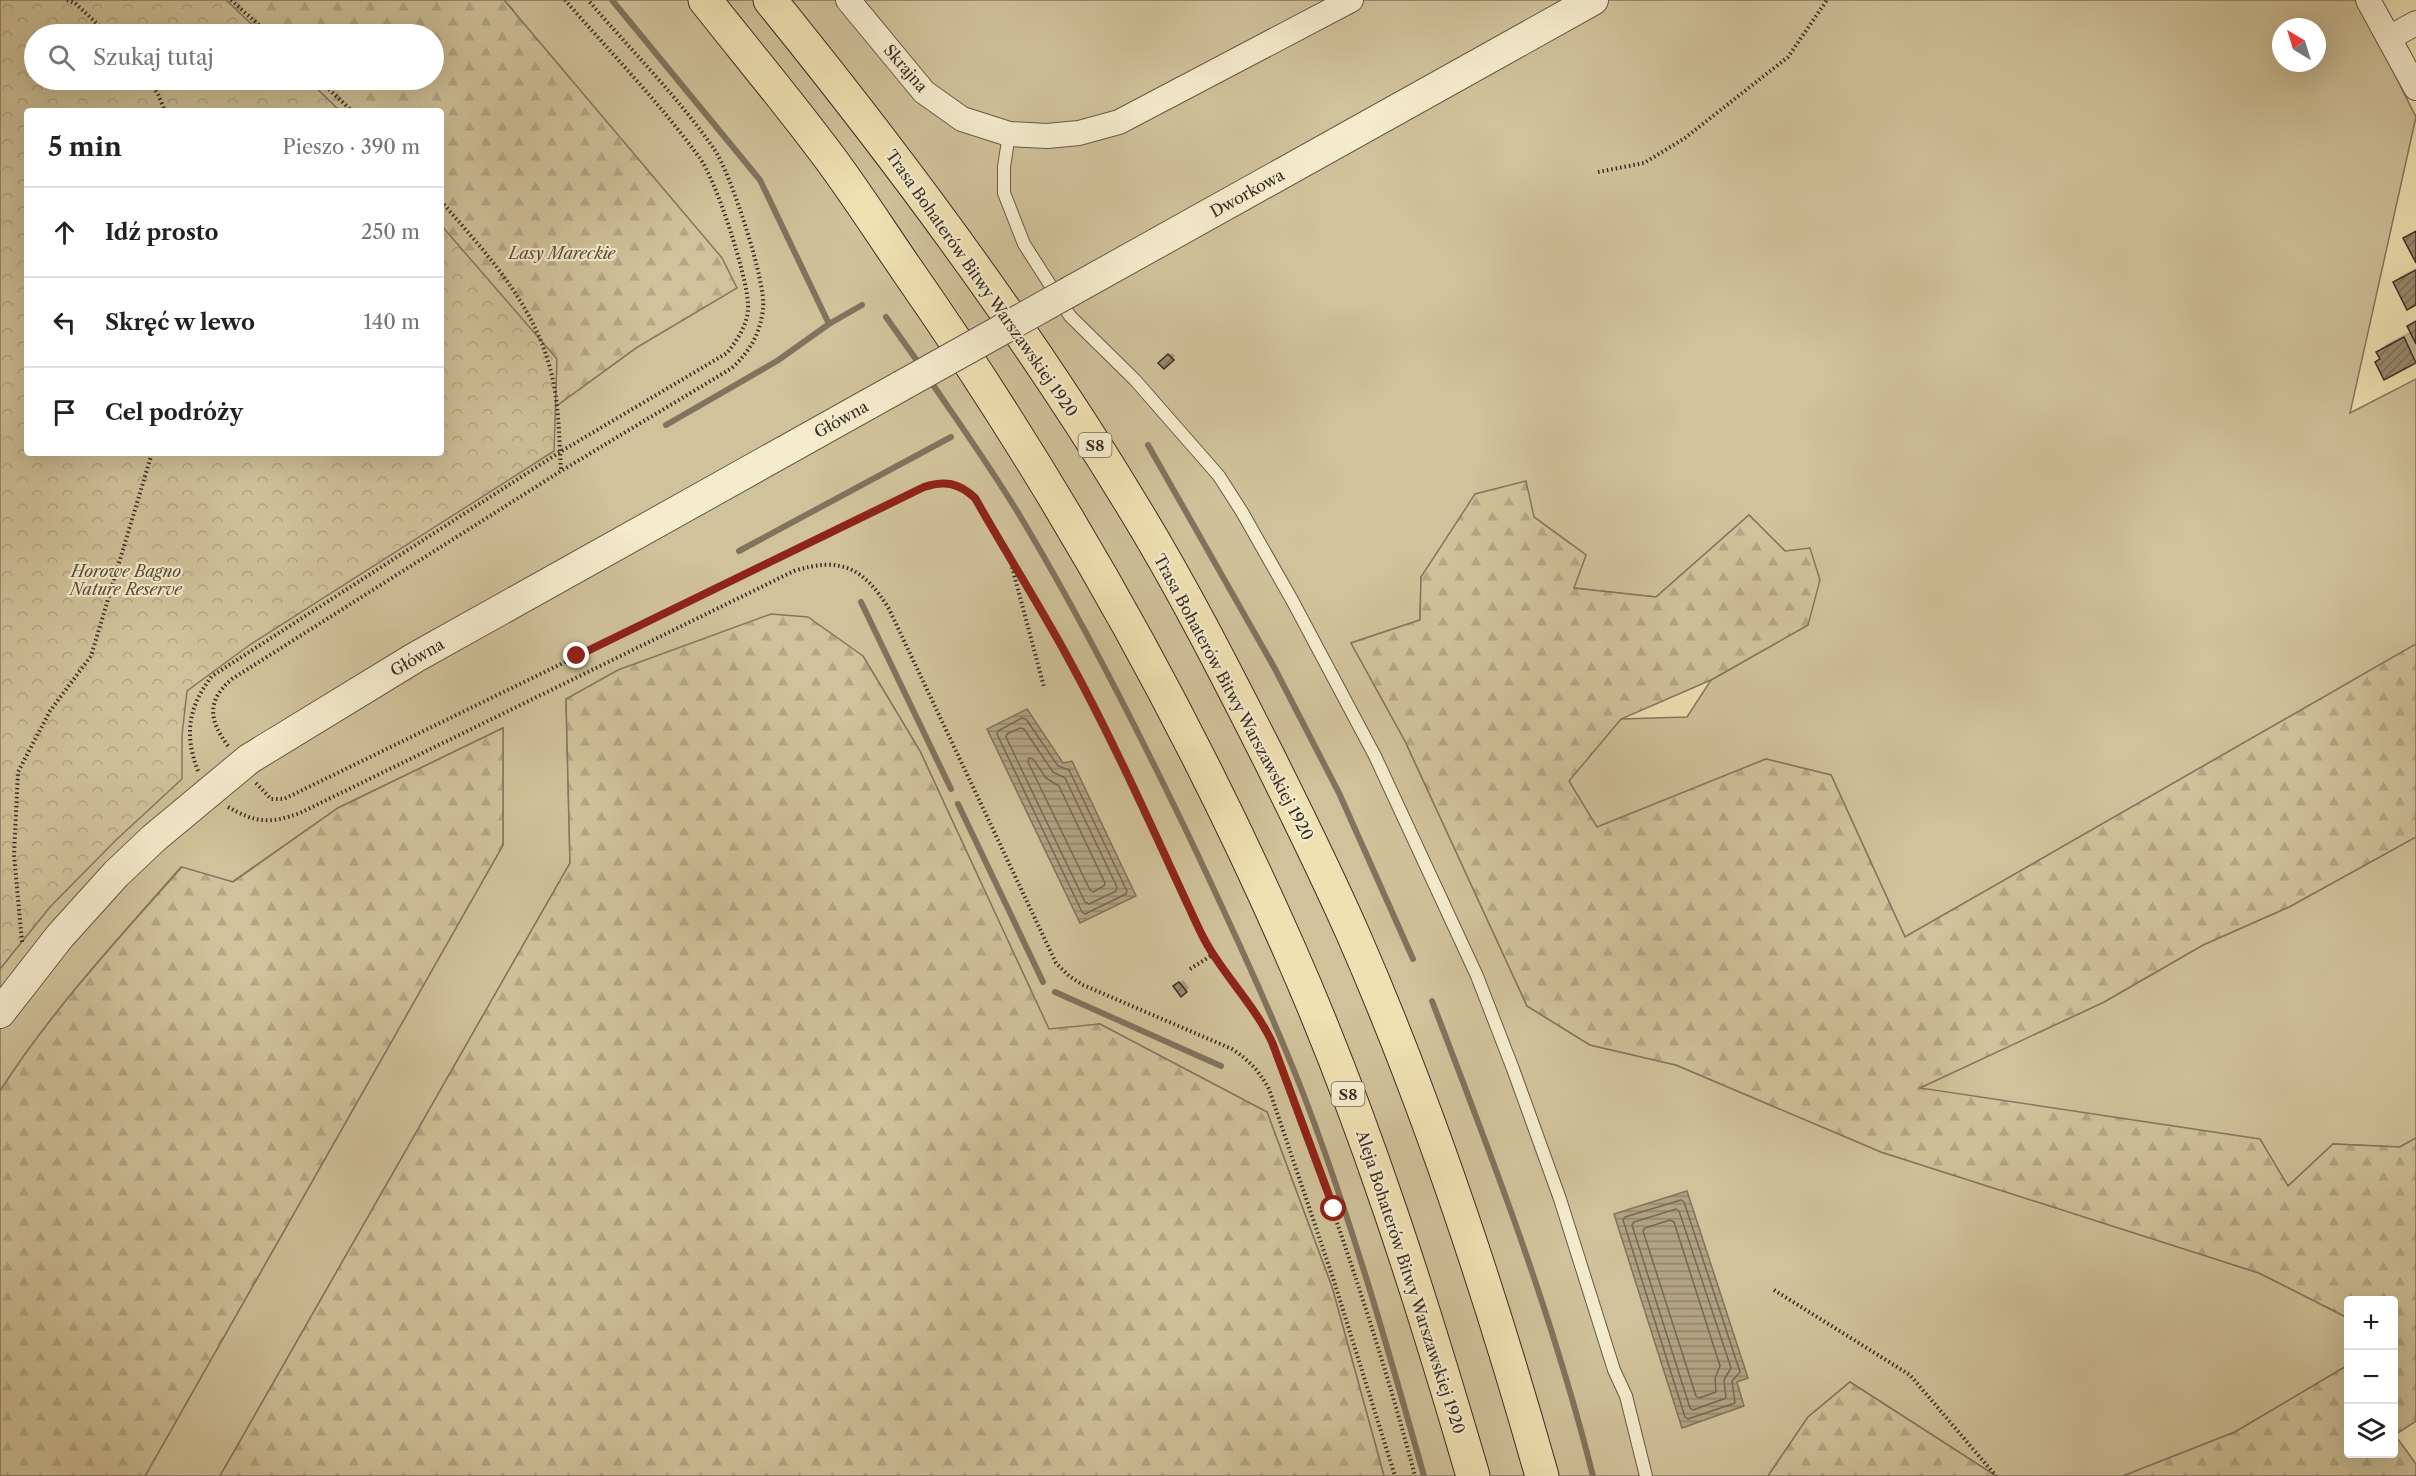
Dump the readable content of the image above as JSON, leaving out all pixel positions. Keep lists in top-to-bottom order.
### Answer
{
  "streets": {
    "highway": ["Trasa Bohaterów Bitwy Warszawskiej 1920", "S8", "Aleja Bohaterów Bitwy Warszawskiej 1920"],
    "street": ["Skrajna", "Dworkowa", "Główna"]
  },
  "crossings": [
    ["Dworkowa", "Główna"]
  ],
  "parks": ["Lasy Mareckie", "Horowe Bagno Nature Reserve"],
  "north": "top left",
  "page": {
    "search": "Szukaj tutaj",
    "heading": ["5 min", "Pieszo · 390 m"],
    "list": [
      ["Idź prosto", "250 m"],
      ["Skręć w lewo", "140 m"],
      "Cel podróży"
    ],
    "map_buttons": ["+", "−"]
  }
}
